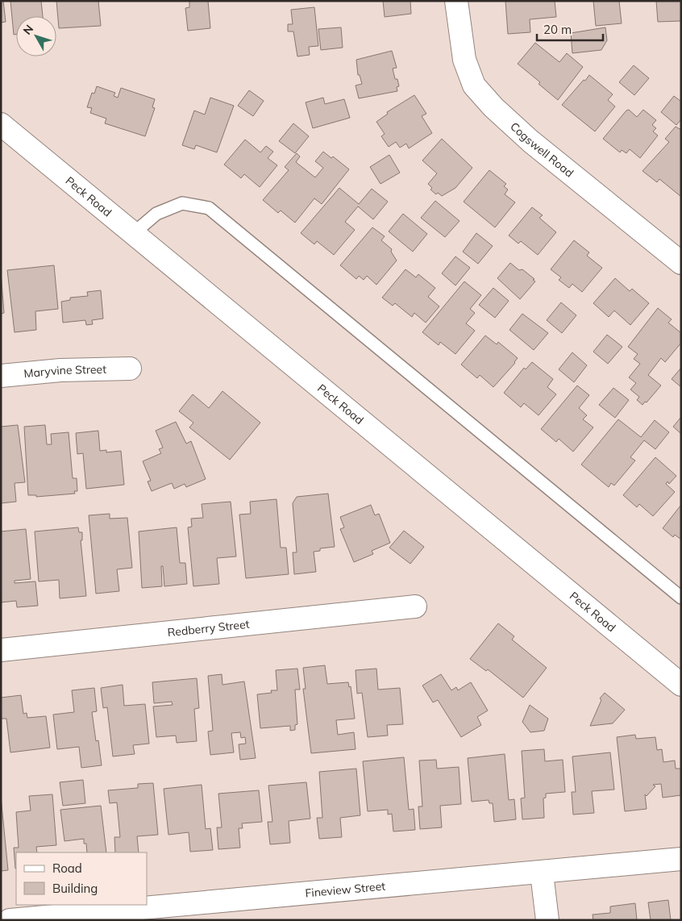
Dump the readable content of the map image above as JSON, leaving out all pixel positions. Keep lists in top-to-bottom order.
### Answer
{
  "streets": {
    "street": [
      "Cogswell Road",
      "Peck Road",
      "Maryvine Street",
      "Redberry Street",
      "Fineview Street"
    ]
  },
  "legend": ["Road", "Building"],
  "scale_bar": "20 m",
  "north": "top left"
}
